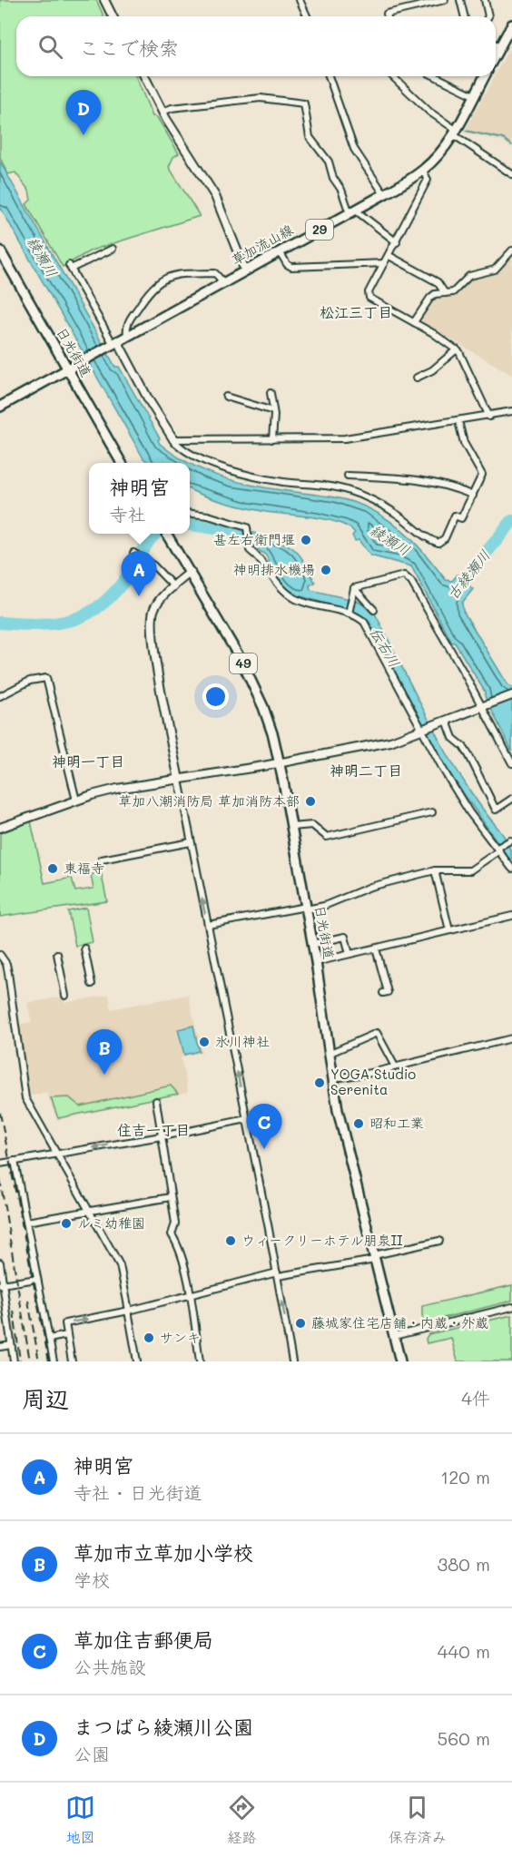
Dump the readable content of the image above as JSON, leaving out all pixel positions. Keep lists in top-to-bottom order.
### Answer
{
  "streets": {
    "main road": [
      "29",
      "草加流山線",
      "日光街道",
      "49"
    ]
  },
  "crossings": [
    ["草加流山線", "日光街道"]
  ],
  "districts": [
    "松江三丁目",
    "神明一丁目",
    "神明二丁目",
    "住吉一丁目"
  ],
  "water": ["綾瀬川", "古綾瀬川", "伝右川"],
  "places": [
    "甚左右衛門堰",
    "神明排水機場",
    "草加八潮消防局 草加消防本部",
    "東福寺",
    "氷川神社",
    "YOGA Studio Serenita",
    "昭和工業",
    "ルミ幼稚園",
    "ウィークリーホテル朋泉II",
    "藤城家住宅店舗・内蔵・外蔵",
    "サンキ"
  ],
  "page": {
    "search": "ここで検索",
    "pins": [
      "D",
      "A",
      "B",
      "C"
    ],
    "popup": ["神明宮", "寺社"],
    "heading": ["周辺", "4件"],
    "list": [
      {
        "mark": "A",
        "name": "神明宮",
        "note": "寺社 · 日光街道",
        "value": "120 m"
      },
      {
        "mark": "B",
        "name": "草加市立草加小学校",
        "note": "学校",
        "value": "380 m"
      },
      {
        "mark": "C",
        "name": "草加住吉郵便局",
        "note": "公共施設",
        "value": "440 m"
      },
      {
        "mark": "D",
        "name": "まつばら綾瀬川公園",
        "note": "公園",
        "value": "560 m"
      }
    ],
    "nav": ["地図", "経路", "保存済み"]
  }
}
